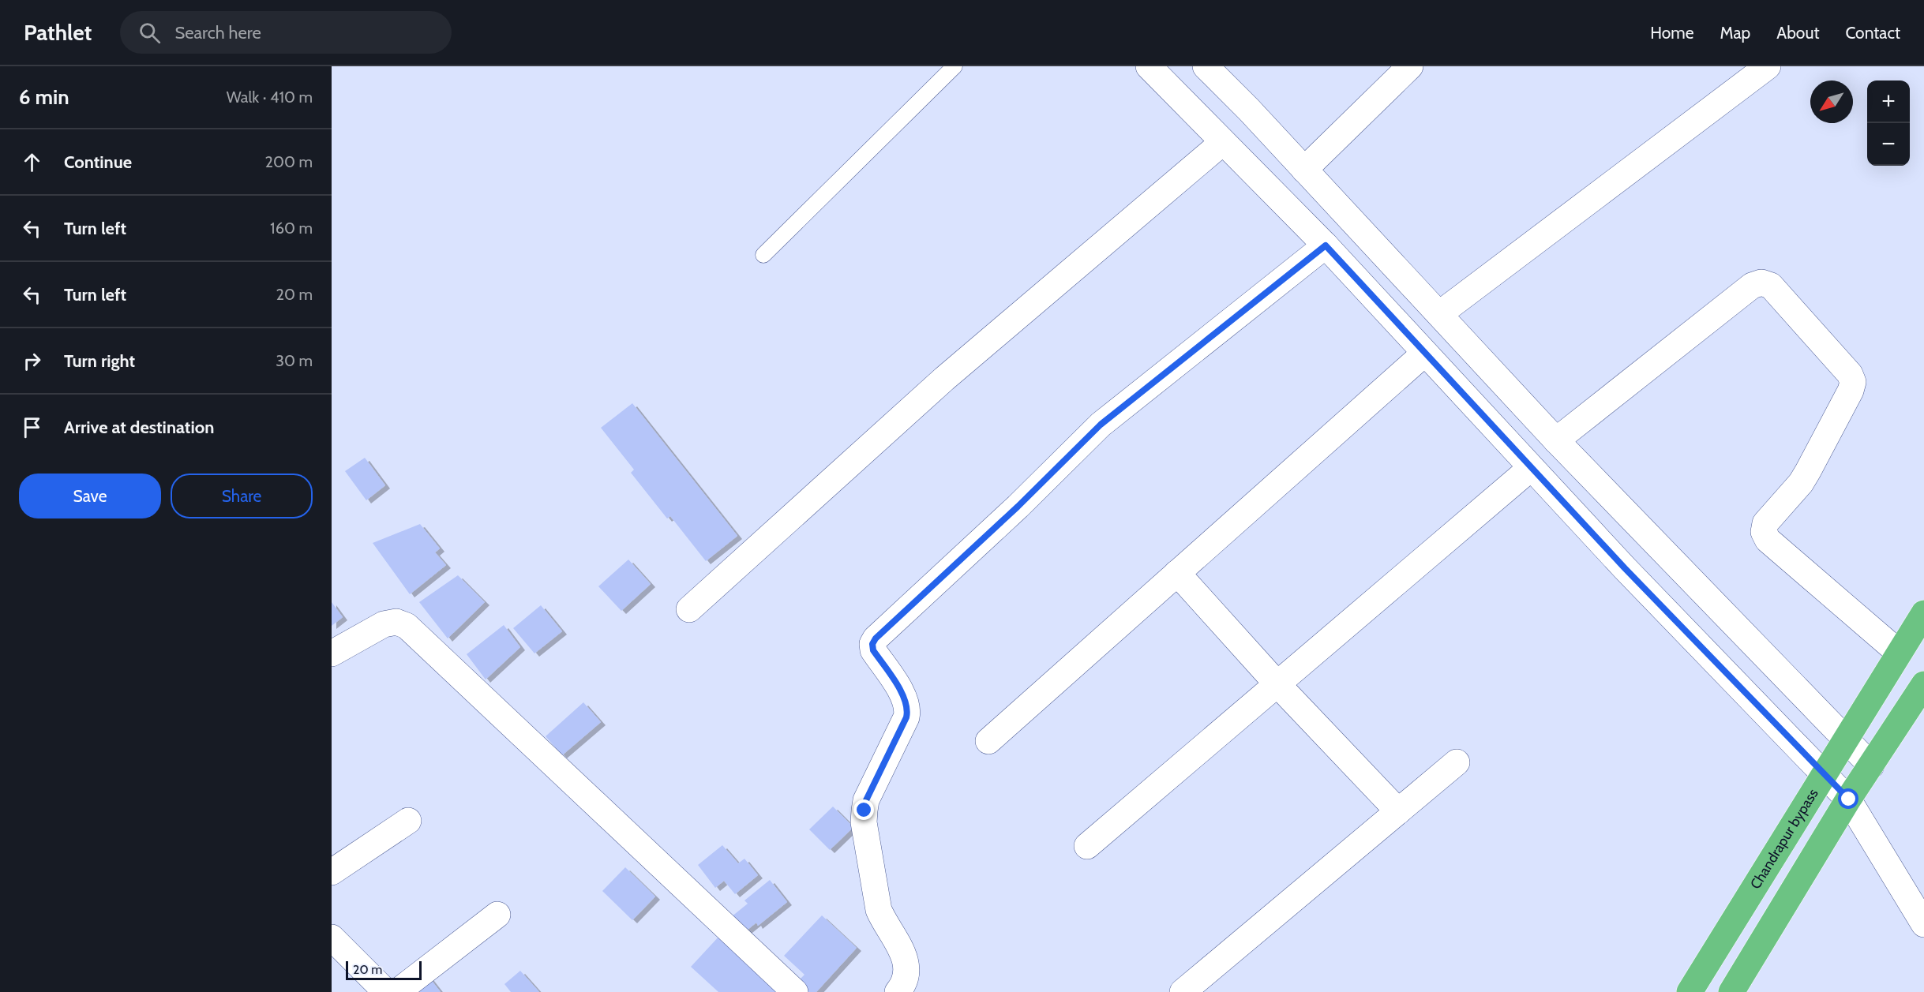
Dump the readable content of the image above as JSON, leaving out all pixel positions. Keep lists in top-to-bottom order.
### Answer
{
  "streets": {
    "highway": ["Chandrapur bypass"]
  },
  "scale_bar": "20 m",
  "north": "bottom left",
  "page": {
    "header": "Pathlet",
    "search": "Search here",
    "nav": [
      "Home",
      "Map",
      "About",
      "Contact"
    ],
    "heading": ["6 min", "Walk · 410 m"],
    "map_buttons": ["+", "−"],
    "list": [
      ["Continue", "200 m"],
      ["Turn left", "160 m"],
      ["Turn left", "20 m"],
      ["Turn right", "30 m"],
      "Arrive at destination"
    ],
    "buttons": ["Save", "Share"],
    "scale": "20 m"
  }
}
